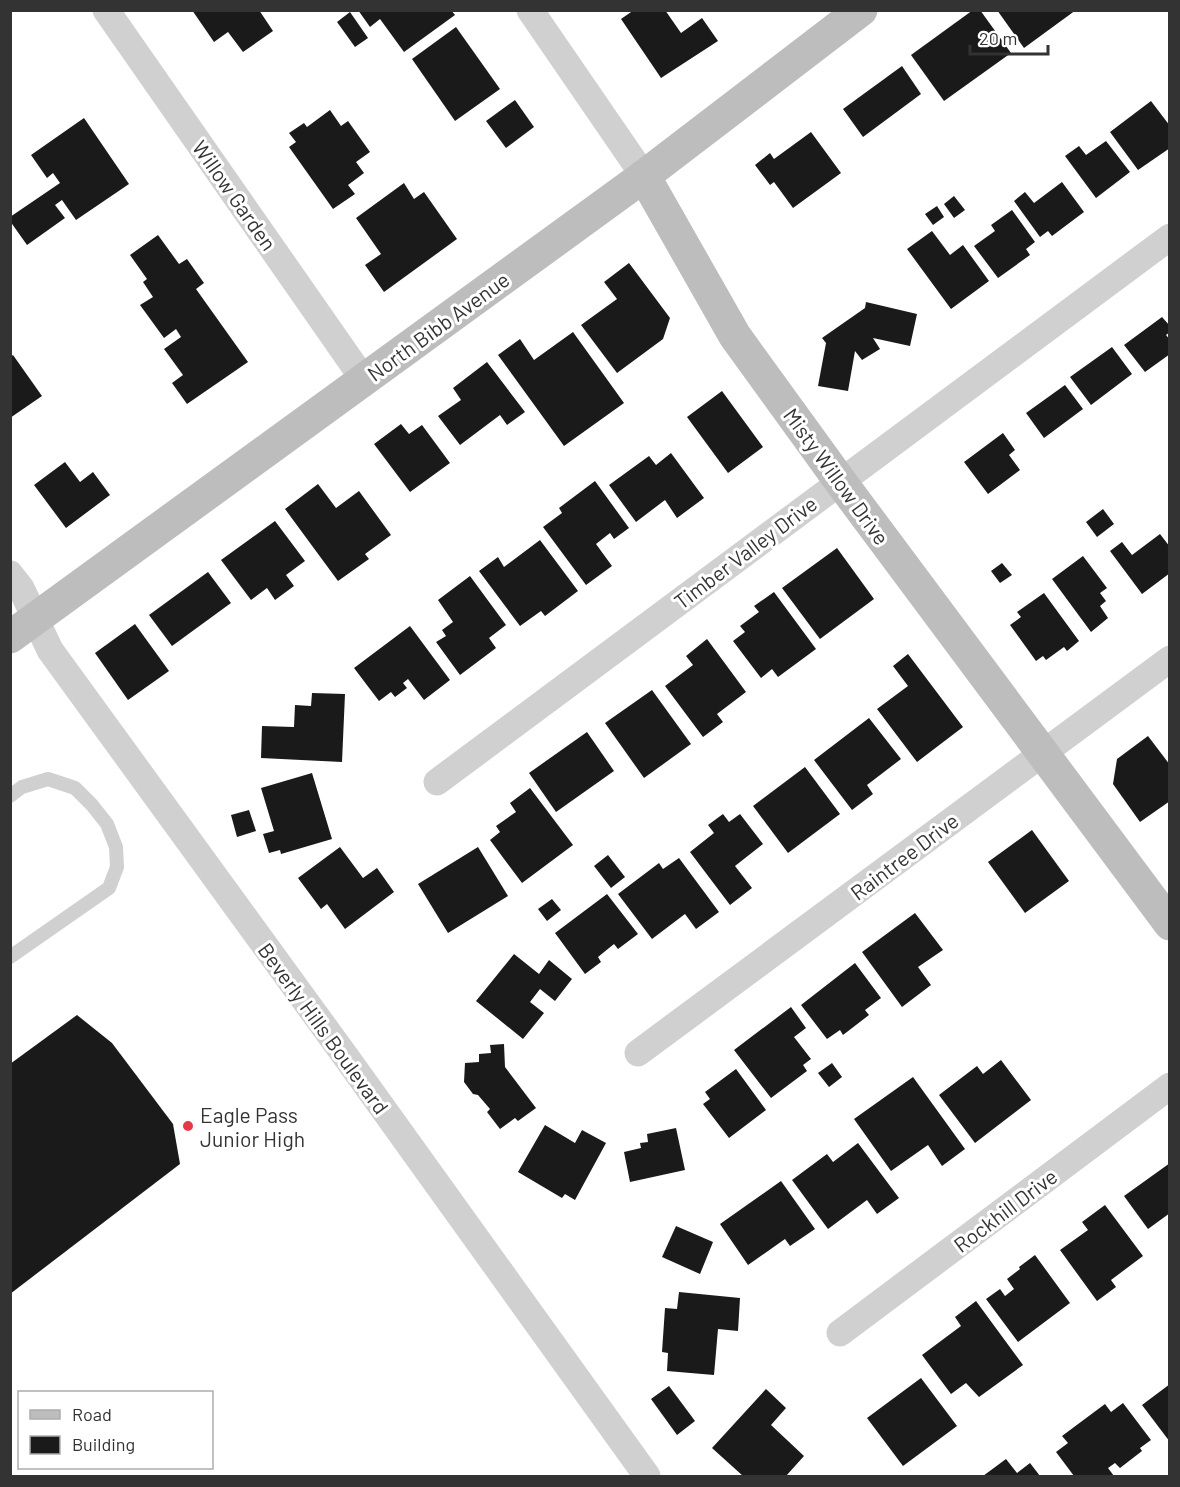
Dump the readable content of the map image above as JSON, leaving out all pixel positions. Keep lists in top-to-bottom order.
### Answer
{
  "streets": {
    "main road": ["North Bibb Avenue", "Misty Willow Drive"],
    "street": [
      "Willow Garden",
      "Timber Valley Drive",
      "Raintree Drive",
      "Beverly Hills Boulevard",
      "Rockhill Drive"
    ]
  },
  "crossings": [
    ["Willow Garden", "North Bibb Avenue"],
    ["North Bibb Avenue", "Misty Willow Drive"],
    ["North Bibb Avenue", "Beverly Hills Boulevard"],
    ["Misty Willow Drive", "Timber Valley Drive"],
    ["Misty Willow Drive", "Raintree Drive"]
  ],
  "places": ["Eagle Pass Junior High"],
  "legend": ["Road", "Building"],
  "scale_bar": "20 m"
}
